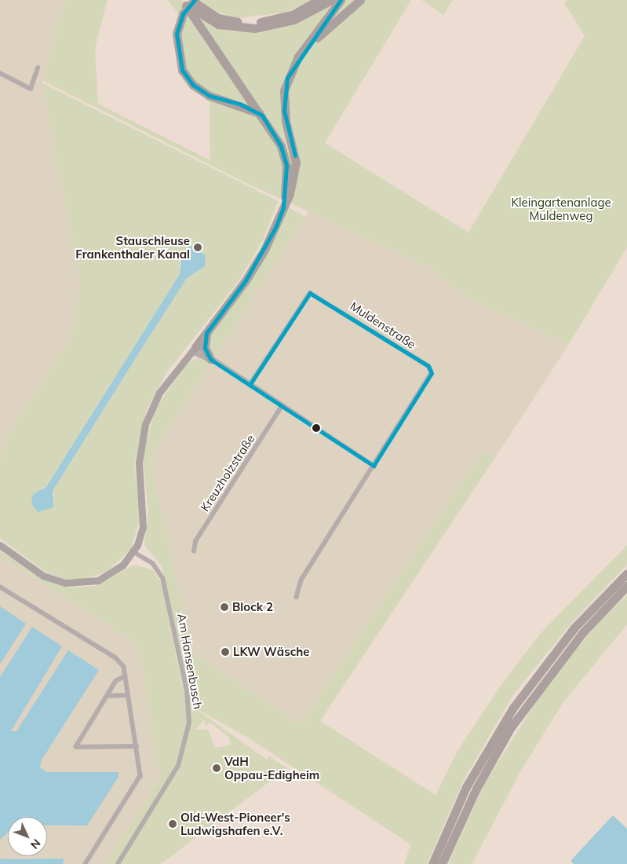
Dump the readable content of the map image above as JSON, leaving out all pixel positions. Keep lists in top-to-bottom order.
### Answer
{
  "streets": {
    "street": ["Muldenstraße", "Kreuzholzstraße", "Am Hansenbusch"]
  },
  "parks": ["Kleingartenanlage Muldenweg"],
  "places": [
    "Stauschleuse Frankenthaler Kanal",
    "Block 2",
    "LKW Wäsche",
    "VdH Oppau-Edigheim",
    "Old-West-Pioneer's Ludwigshafen e.V."
  ],
  "north": "bottom right"
}
